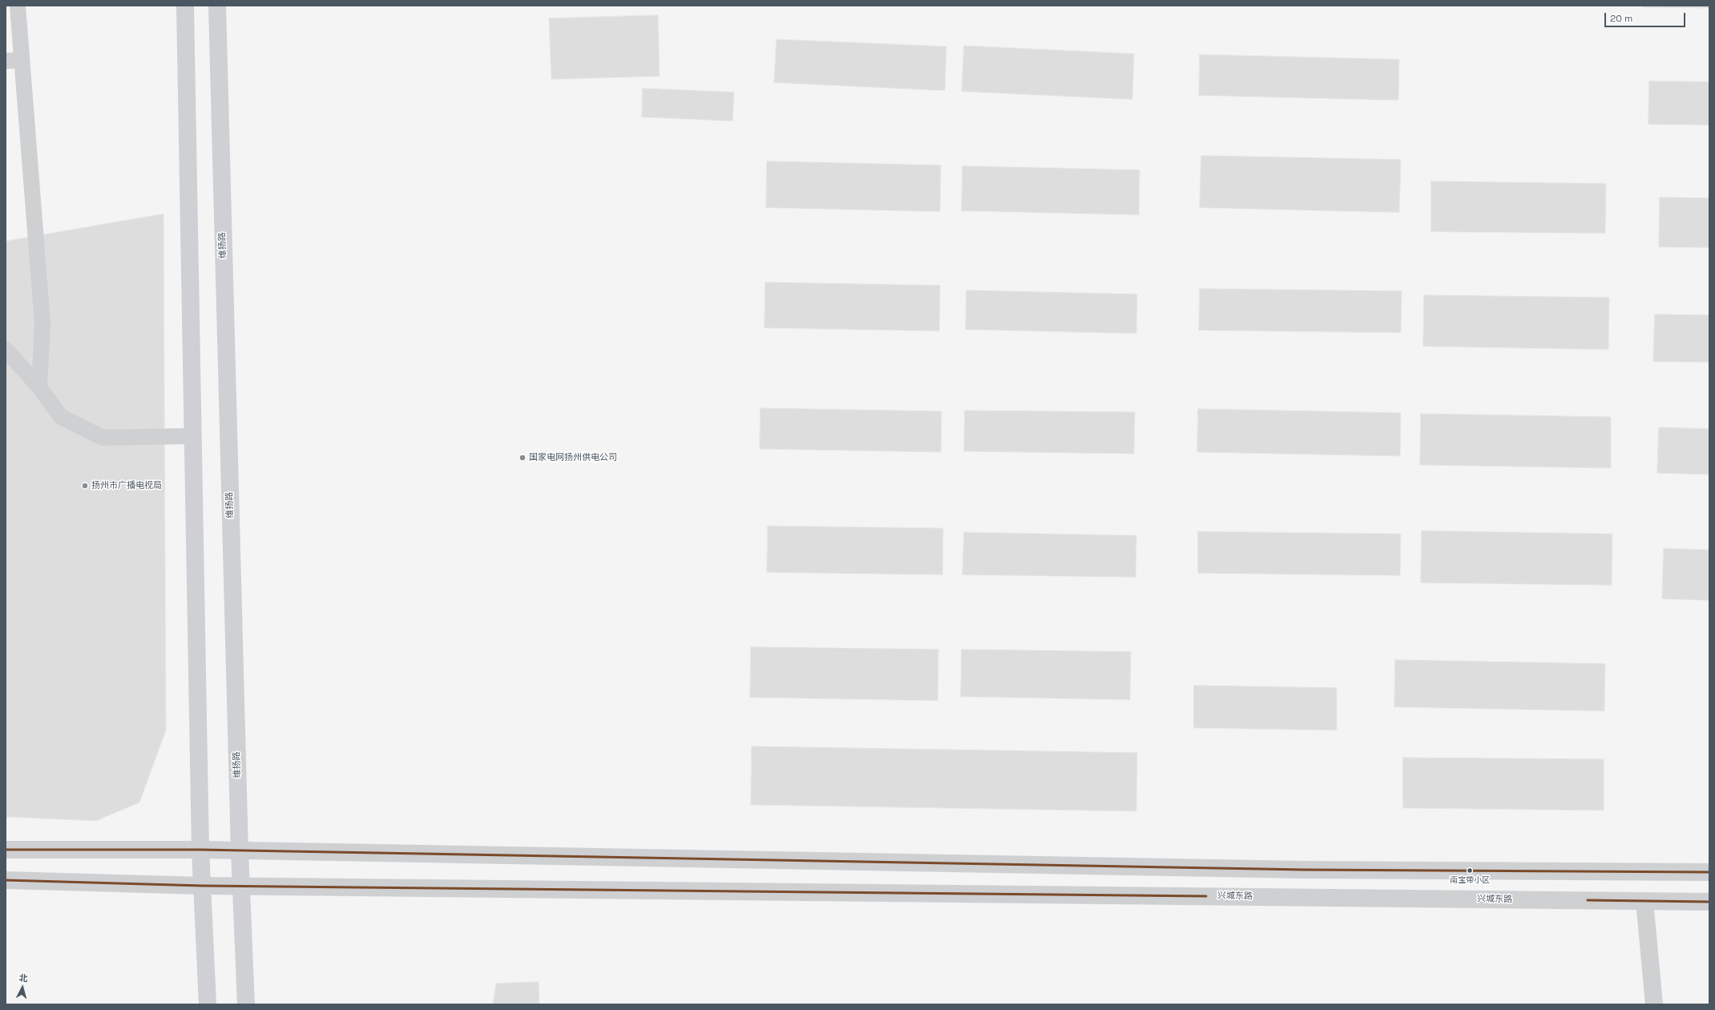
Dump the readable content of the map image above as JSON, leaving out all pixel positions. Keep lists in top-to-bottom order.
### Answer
{
  "streets": {
    "main road": ["维扬路"],
    "street": ["兴城东路"]
  },
  "crossings": [
    ["维扬路", "兴城东路"]
  ],
  "places": ["国家电网扬州供电公司", "扬州市广播电视局", "南宝带小区"],
  "scale_bar": "20 m",
  "north": "top"
}
